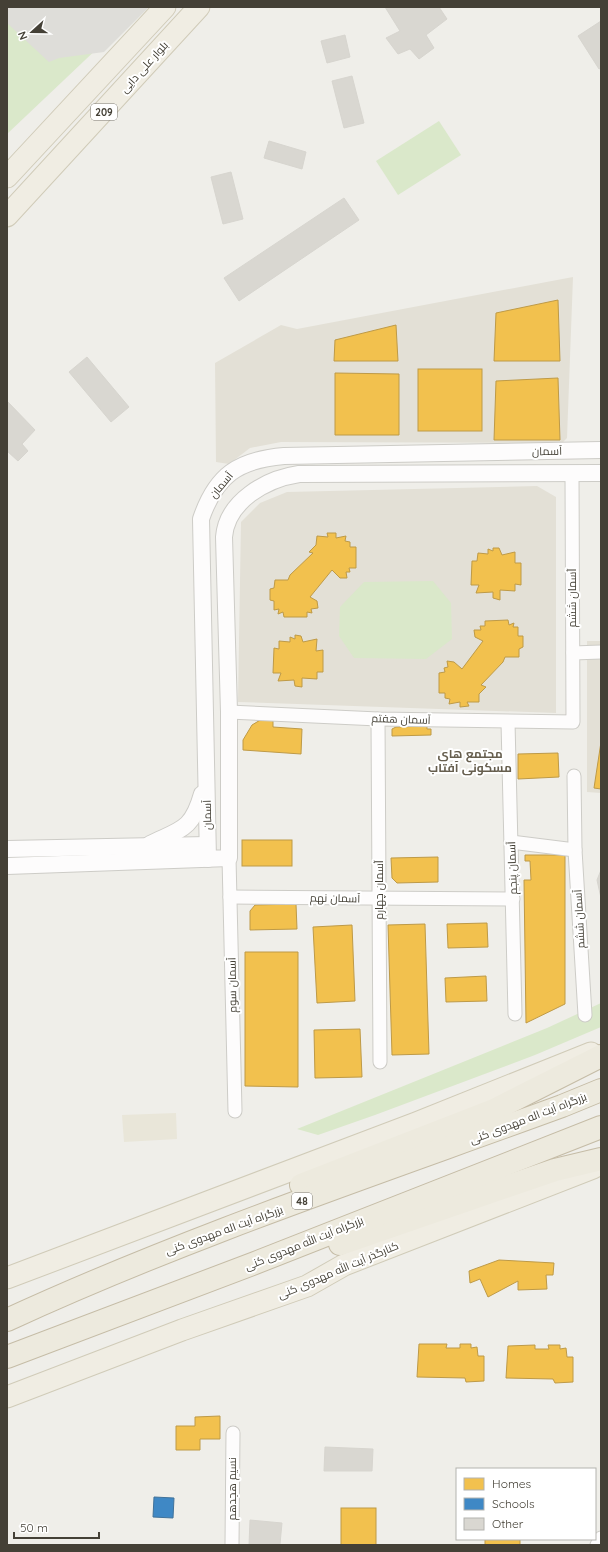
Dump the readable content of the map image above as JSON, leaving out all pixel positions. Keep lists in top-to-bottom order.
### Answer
{
  "streets": {
    "highway": ["بزرگراه آیت اله مهدوی کنی", "48", "بزرگراه آیت الله مهدوی کنی"],
    "main road": ["بلوار علی دایی", "209", "کنارگذر آیت الله مهدوی کنی"],
    "street": [
      "آسمان",
      "آسمان ششم",
      "آسمان هفتم",
      "آسمان پنجم",
      "آسمان چهارم",
      "آسمان نهم",
      "آسمان سوم",
      "نسیم هجدهم"
    ]
  },
  "crossings": [
    ["آسمان", "آسمان ششم"],
    ["آسمان", "آسمان هفتم"],
    ["آسمان", "آسمان سوم"],
    ["آسمان ششم", "آسمان هفتم"],
    ["آسمان هفتم", "آسمان پنجم"],
    ["آسمان هفتم", "آسمان چهارم"],
    ["آسمان پنجم", "آسمان نهم"],
    ["آسمان چهارم", "آسمان نهم"],
    ["آسمان نهم", "آسمان سوم"]
  ],
  "districts": ["مجتمع های مسکونی آفتاب"],
  "legend": ["Homes", "Schools", "Other"],
  "scale_bar": "50 m",
  "north": "left"
}
